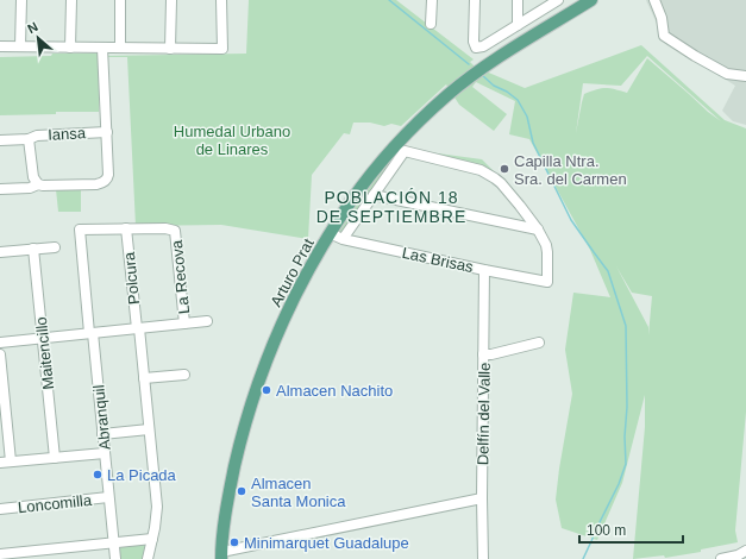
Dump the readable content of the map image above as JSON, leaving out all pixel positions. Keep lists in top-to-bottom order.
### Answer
{
  "streets": {
    "main road": ["Arturo Prat"],
    "street": [
      "Iansa",
      "Las Brisas",
      "La Recova",
      "Polcura",
      "Maitencillo",
      "Delfín del Valle",
      "Abranquil",
      "Loncomilla"
    ]
  },
  "crossings": [
    ["Las Brisas", "Arturo Prat"],
    ["Las Brisas", "Delfín del Valle"],
    ["La Recova", "Polcura"],
    ["La Recova", "Abranquil"],
    ["Polcura", "Abranquil"],
    ["Abranquil", "Loncomilla"]
  ],
  "districts": ["POBLACIÓN 18 DE SEPTIEMBRE"],
  "parks": ["Humedal Urbano de Linares"],
  "places": [
    "Capilla Ntra. Sra. del Carmen",
    "Almacen Nachito",
    "La Picada",
    "Almacen Santa Monica",
    "Minimarquet Guadalupe"
  ],
  "scale_bar": "100 m",
  "north": "top left"
}
